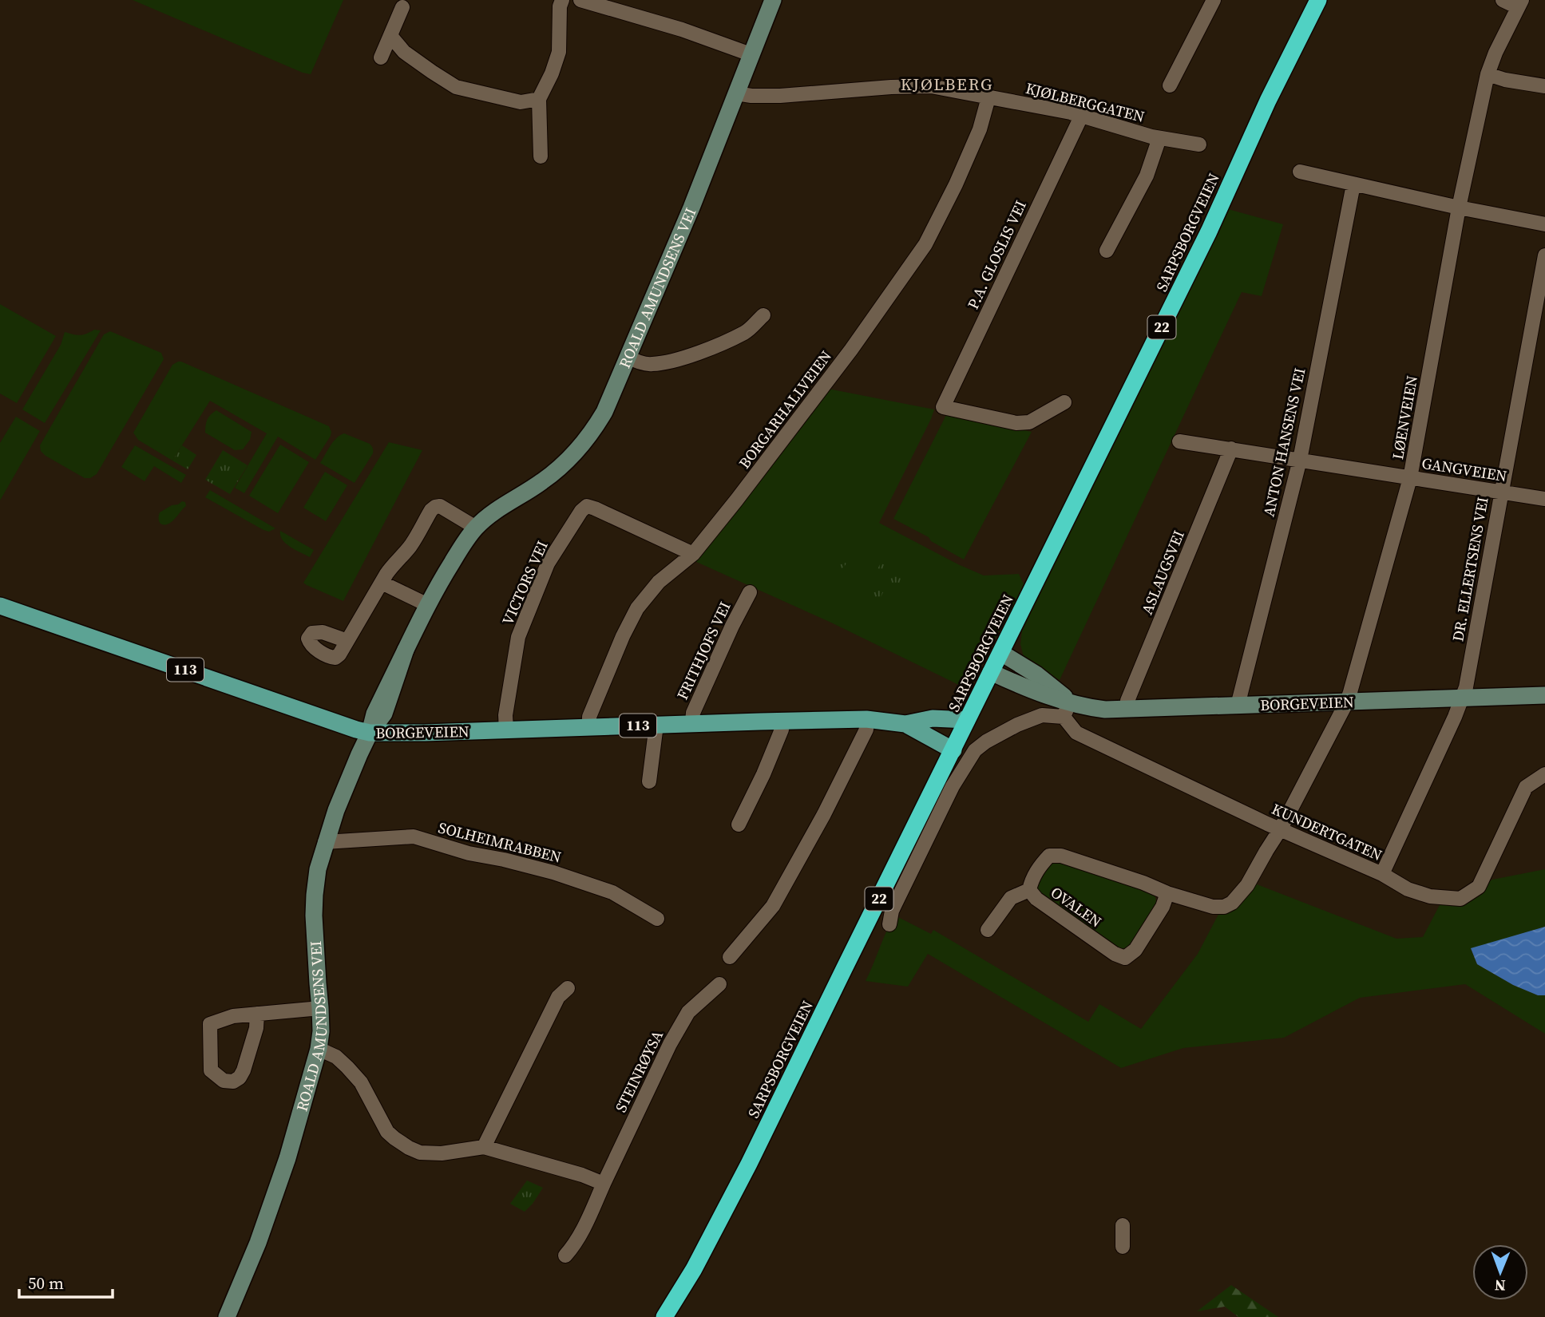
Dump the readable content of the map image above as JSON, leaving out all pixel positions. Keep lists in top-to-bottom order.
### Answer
{
  "streets": {
    "highway": ["SARPSBORGVEIEN", "22"],
    "main road": ["113", "BORGEVEIEN"],
    "street": [
      "KJØLBERGGATEN",
      "P.A. GLOSLIS VEI",
      "ROALD AMUNDSENS VEI",
      "BORGARHALLVEIEN",
      "LØENVEIEN",
      "ANTON HANSENS VEI",
      "GANGVEIEN",
      "DR. ELLERTSENS VEI",
      "ASLAUGSVEI",
      "VICTORS VEI",
      "FRITHJOFS VEI",
      "KUNDERTGATEN",
      "SOLHEIMRABBEN",
      "OVALEN",
      "STEINRØYSA"
    ]
  },
  "crossings": [
    ["KJØLBERGGATEN", "P.A. GLOSLIS VEI"],
    ["KJØLBERGGATEN", "ROALD AMUNDSENS VEI"],
    ["KJØLBERGGATEN", "BORGARHALLVEIEN"],
    ["SARPSBORGVEIEN", "BORGEVEIEN"],
    ["ROALD AMUNDSENS VEI", "BORGEVEIEN"],
    ["ROALD AMUNDSENS VEI", "SOLHEIMRABBEN"],
    ["BORGARHALLVEIEN", "VICTORS VEI"],
    ["BORGARHALLVEIEN", "BORGEVEIEN"],
    ["LØENVEIEN", "GANGVEIEN"],
    ["LØENVEIEN", "BORGEVEIEN"],
    ["LØENVEIEN", "KUNDERTGATEN"],
    ["LØENVEIEN", "OVALEN"],
    ["ANTON HANSENS VEI", "GANGVEIEN"],
    ["ANTON HANSENS VEI", "BORGEVEIEN"],
    ["GANGVEIEN", "DR. ELLERTSENS VEI"],
    ["GANGVEIEN", "ASLAUGSVEI"],
    ["DR. ELLERTSENS VEI", "BORGEVEIEN"],
    ["DR. ELLERTSENS VEI", "KUNDERTGATEN"],
    ["ASLAUGSVEI", "BORGEVEIEN"],
    ["VICTORS VEI", "BORGEVEIEN"],
    ["FRITHJOFS VEI", "BORGEVEIEN"],
    ["BORGEVEIEN", "KUNDERTGATEN"],
    ["KUNDERTGATEN", "OVALEN"]
  ],
  "districts": ["KJØLBERG"],
  "scale_bar": "50 m",
  "north": "bottom"
}
